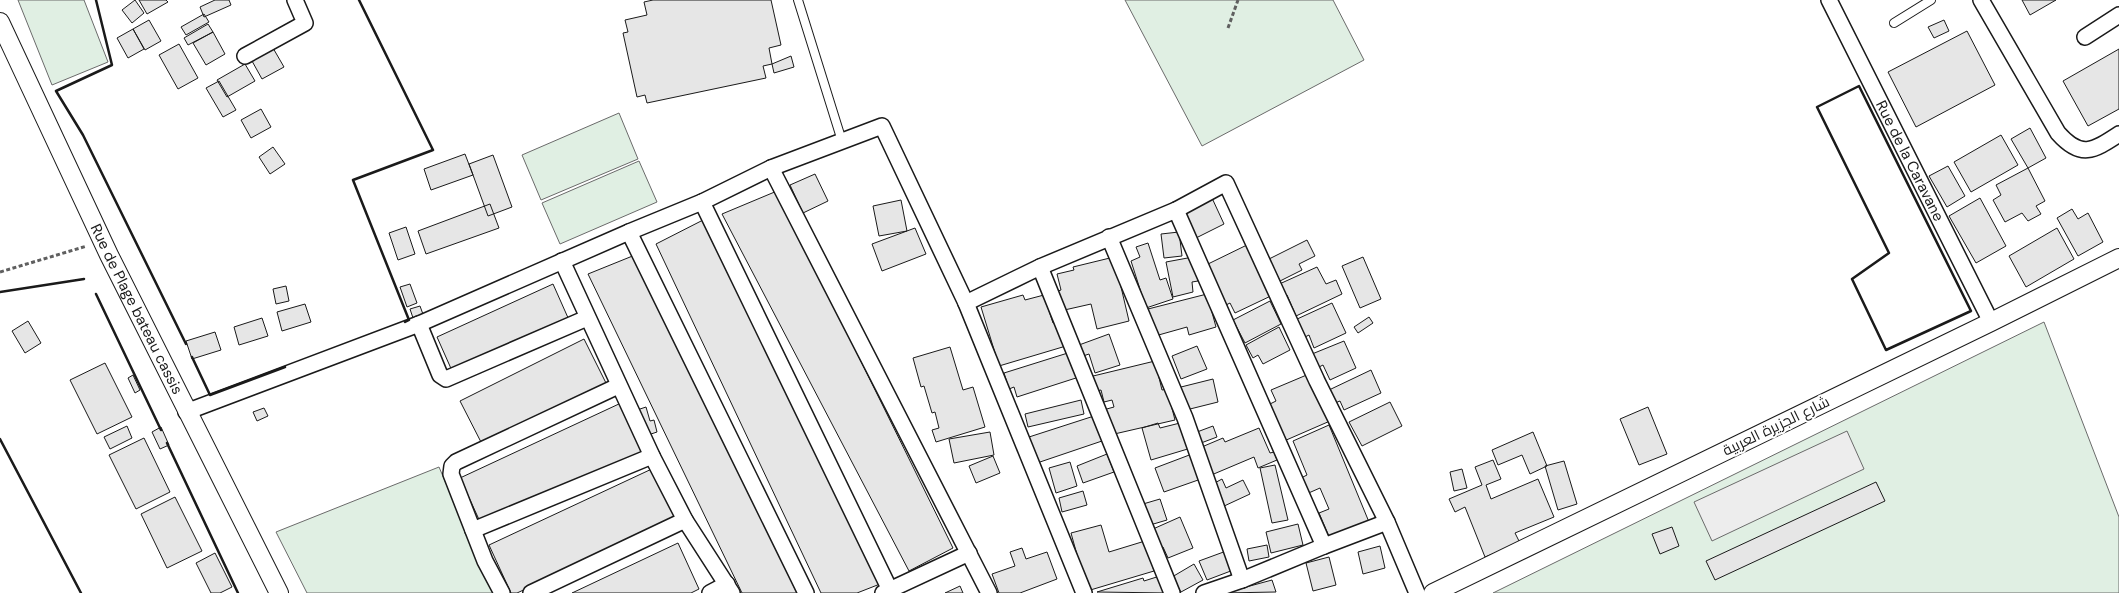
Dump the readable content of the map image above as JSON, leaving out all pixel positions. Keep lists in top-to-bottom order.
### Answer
{
  "streets": {
    "street": ["Rue de la Caravane", "Rue de Plage bateau cassis", "شارع الجزيرة العربية"]
  },
  "crossings": [
    ["Rue de la Caravane", "شارع الجزيرة العربية"]
  ]
}
